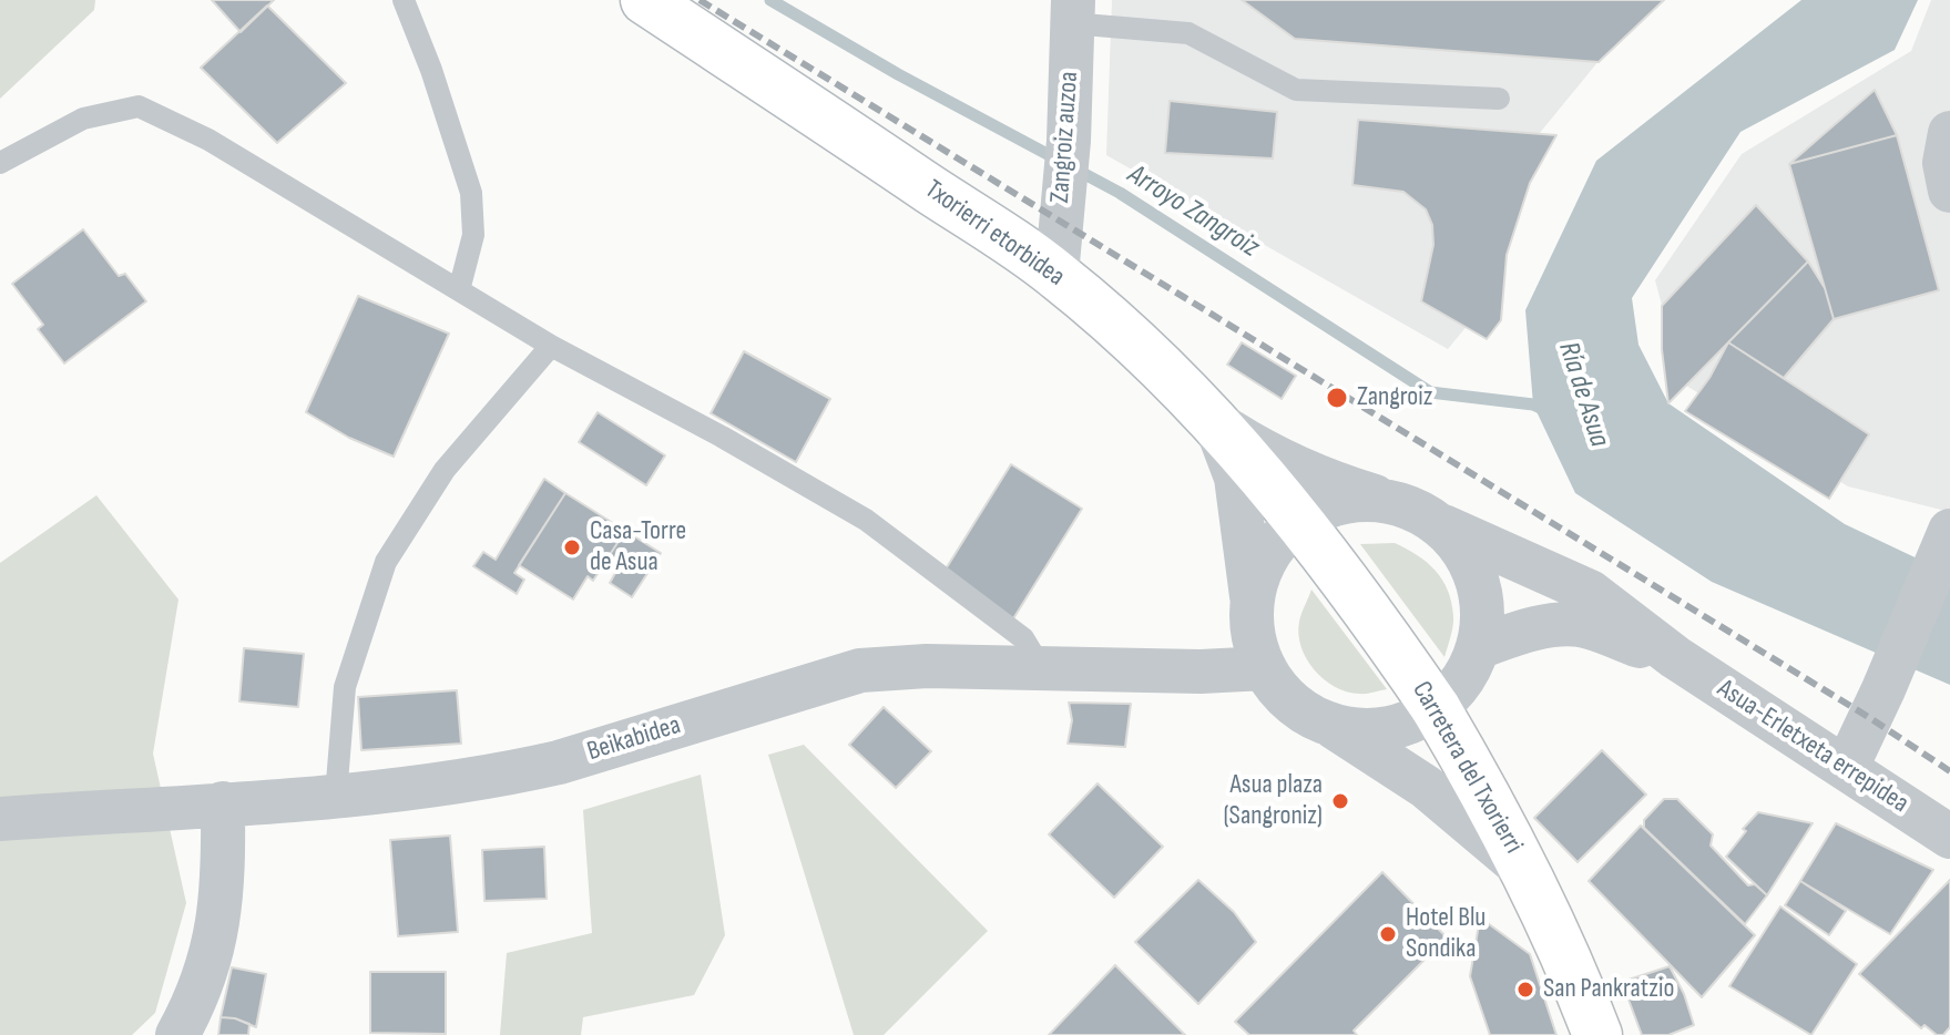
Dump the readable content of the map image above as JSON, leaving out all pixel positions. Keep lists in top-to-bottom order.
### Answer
{
  "streets": {
    "street": [
      "Zangroiz auzoa",
      "Txorierri etorbidea",
      "Beikabidea",
      "Asua-Erletxeta errepidea",
      "Carretera del Txorierri"
    ]
  },
  "crossings": [
    ["Zangroiz auzoa", "Txorierri etorbidea"],
    ["Txorierri etorbidea", "Carretera del Txorierri"]
  ],
  "water": ["Arroyo Zangroiz", "Ría de Asua"],
  "places": [
    "Zangroiz",
    "Casa-Torre de Asua",
    "Asua plaza (Sangroniz)",
    "Hotel Blu Sondika",
    "San Pankratzio"
  ]
}
